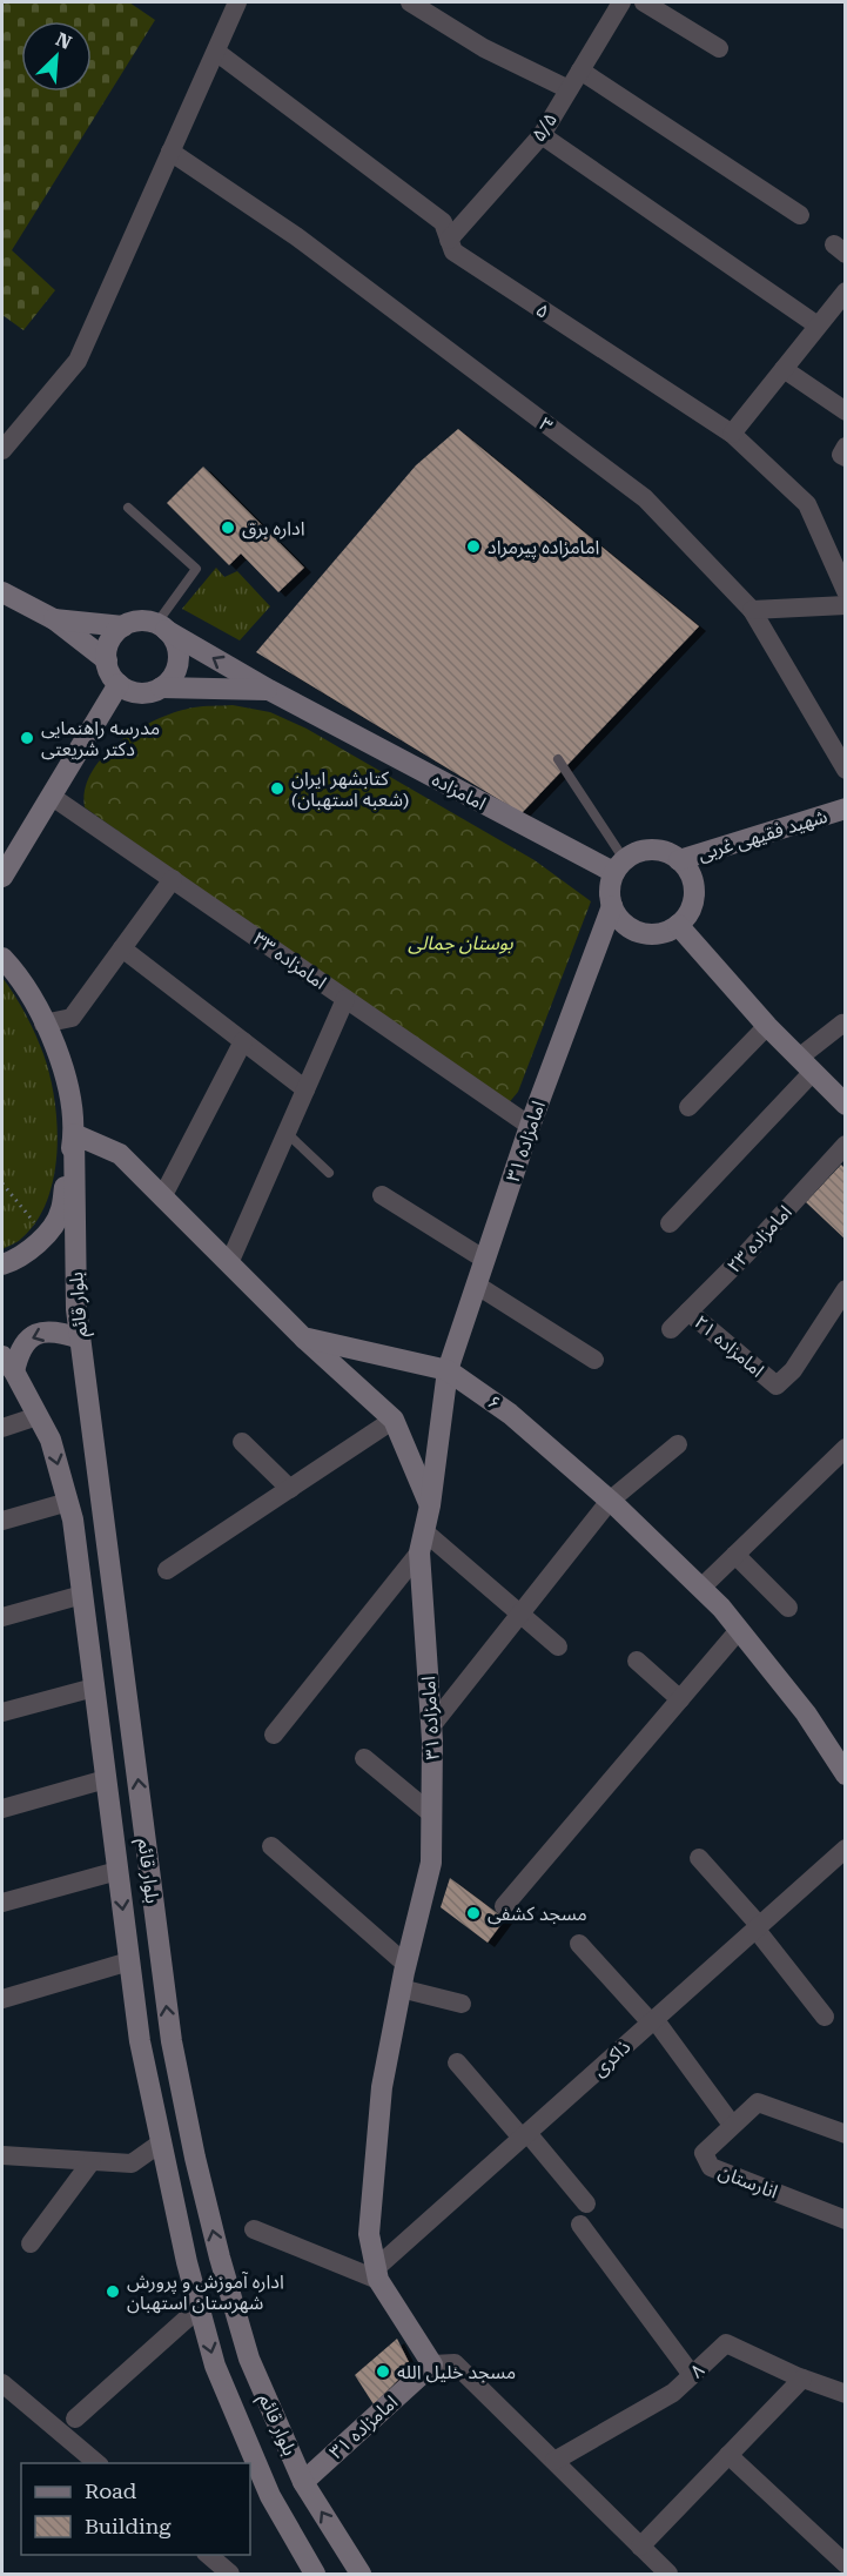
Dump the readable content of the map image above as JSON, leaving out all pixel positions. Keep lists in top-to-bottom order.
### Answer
{
  "streets": {
    "main road": [
      "امامزاده",
      "شهید فقیهی غربی",
      "امامزاده ۳۱",
      "بلوار قائم",
      "۶"
    ],
    "street": [
      "۵/۵",
      "۵",
      "۳",
      "امامزاده ۳۳",
      "امامزاده ۲۳",
      "امامزاده ۲۱",
      "ذاکری",
      "انارستان",
      "۸"
    ]
  },
  "crossings": [
    ["۵/۵", "۵"],
    ["امامزاده", "شهید فقیهی غربی"],
    ["امامزاده", "امامزاده ۳۱"],
    ["شهید فقیهی غربی", "امامزاده ۳۱"],
    ["امامزاده ۳۳", "امامزاده ۳۱"],
    ["امامزاده ۳۱", "بلوار قائم"],
    ["امامزاده ۳۱", "۶"],
    ["امامزاده ۳۱", "ذاکری"],
    ["امامزاده ۲۳", "امامزاده ۲۱"]
  ],
  "parks": ["بوستان جمالی"],
  "places": [
    "اداره برق",
    "امامزاده پیرمراد",
    "مدرسه راهنمایی دکتر شریعتی",
    "کتابشهر ایران (شعبه استهبان)",
    "مسجد کشفی",
    "اداره آموزش و پرورش شهرستان استهبان",
    "مسجد خلیل الله"
  ],
  "legend": ["Road", "Building"],
  "north": "top right"
}
